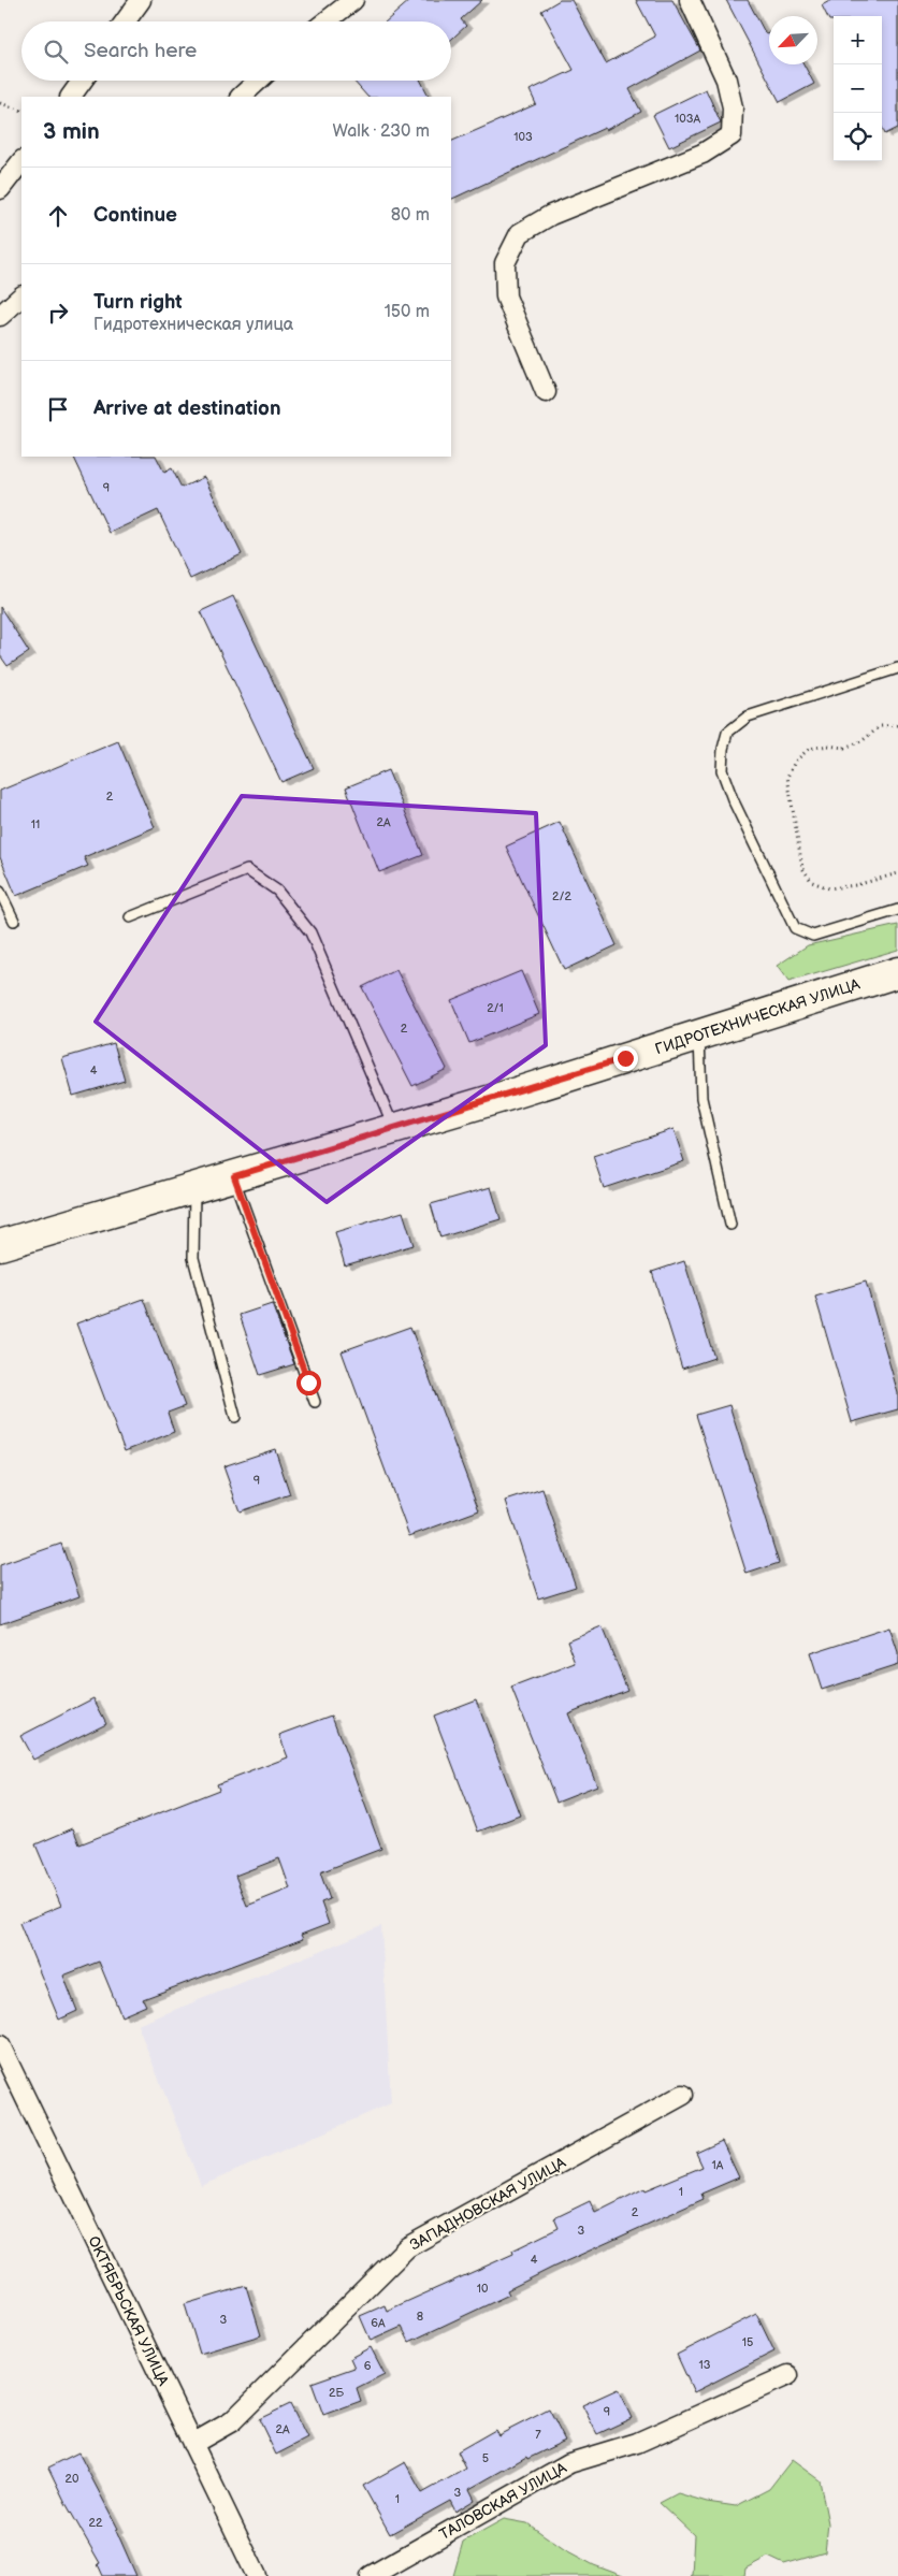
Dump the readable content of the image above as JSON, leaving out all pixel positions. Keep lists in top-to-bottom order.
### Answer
{
  "streets": {
    "main road": ["ГИДРОТЕХНИЧЕСКАЯ УЛИЦА"],
    "street": ["ЗАПАДНОВСКАЯ УЛИЦА", "ОКТЯБРЬСКАЯ УЛИЦА", "ТАЛОВСКАЯ УЛИЦА"]
  },
  "crossings": [
    ["ЗАПАДНОВСКАЯ УЛИЦА", "ОКТЯБРЬСКАЯ УЛИЦА"]
  ],
  "house_numbers": [
    "103А",
    "103",
    "9",
    "2",
    "2А",
    "11",
    "2/2",
    "2/1",
    "2",
    "4",
    "9",
    "1А",
    "1",
    "2",
    "3",
    "4",
    "10",
    "8",
    "3",
    "6А",
    "15",
    "13",
    "6",
    "2Б",
    "9",
    "2А",
    "7",
    "5",
    "20",
    "3",
    "1",
    "22"
  ],
  "north": "bottom left",
  "page": {
    "map_buttons": ["+", "−"],
    "search": "Search here",
    "heading": ["3 min", "Walk · 230 m"],
    "list": [
      ["Continue", "80 m"],
      ["Turn right", "Гидротехническая улица", "150 m"],
      "Arrive at destination"
    ]
  }
}
